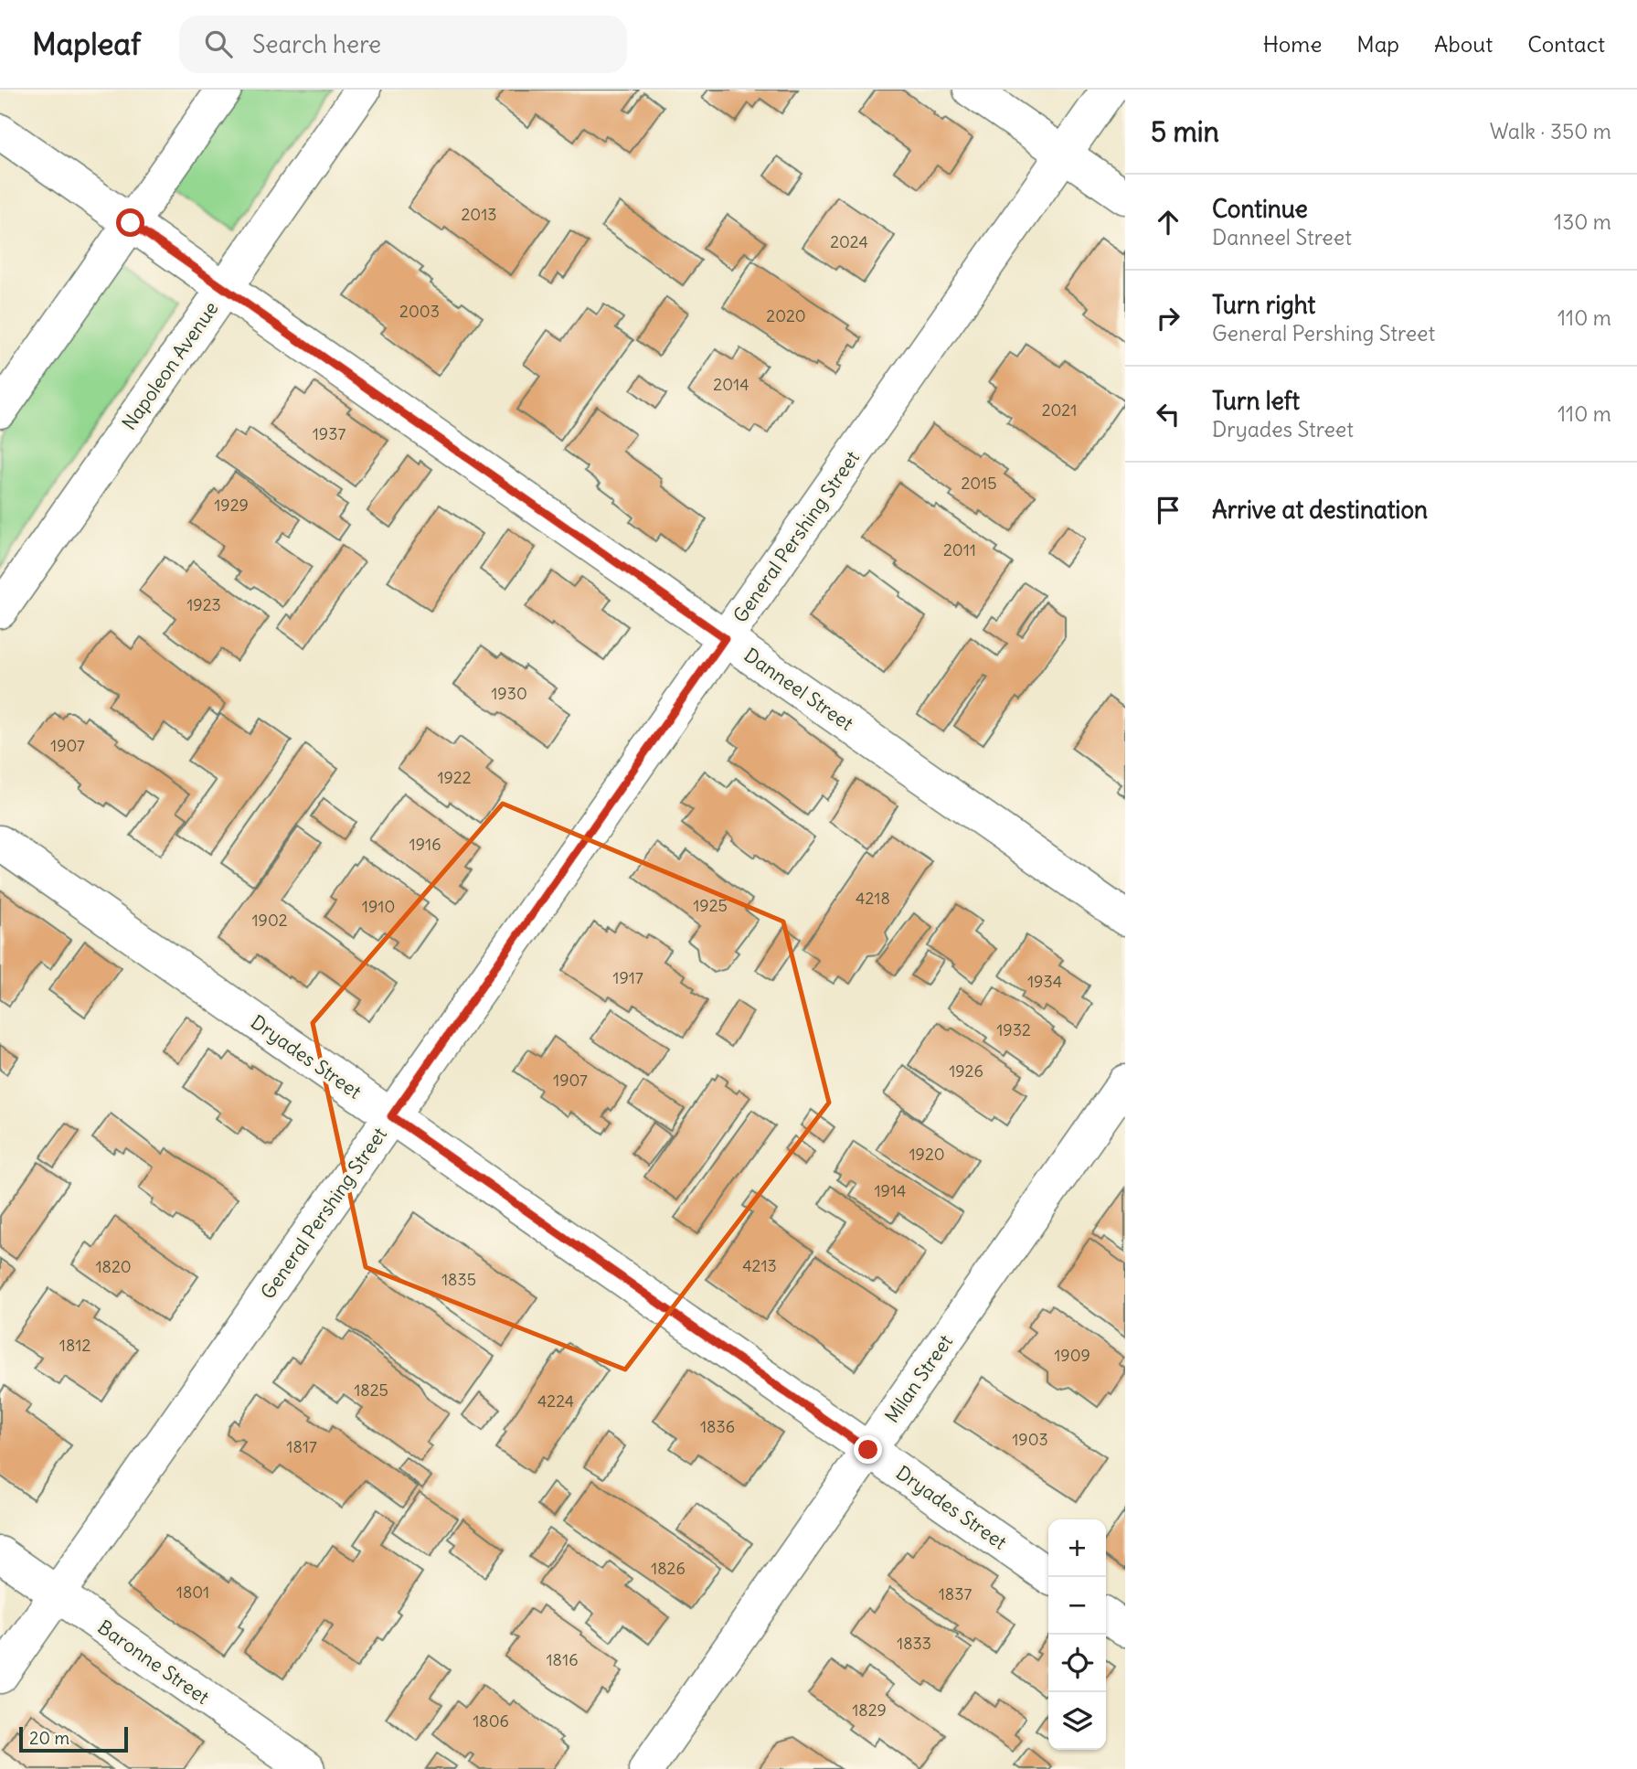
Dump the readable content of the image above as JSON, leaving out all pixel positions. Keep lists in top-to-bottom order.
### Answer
{
  "streets": {
    "street": [
      "Napoleon Avenue",
      "General Pershing Street",
      "Danneel Street",
      "Dryades Street",
      "Milan Street",
      "Baronne Street"
    ]
  },
  "crossings": [
    ["Napoleon Avenue", "Danneel Street"],
    ["General Pershing Street", "Danneel Street"],
    ["General Pershing Street", "Dryades Street"],
    ["General Pershing Street", "Baronne Street"],
    ["Dryades Street", "Milan Street"]
  ],
  "house_numbers": [
    "2013",
    "2024",
    "2003",
    "2020",
    "2014",
    "2021",
    "1937",
    "2015",
    "1929",
    "2011",
    "1923",
    "1930",
    "1907",
    "1922",
    "1916",
    "4218",
    "1925",
    "1910",
    "1902",
    "1917",
    "1934",
    "1932",
    "1926",
    "1907",
    "1920",
    "1914",
    "4213",
    "1820",
    "1835",
    "1812",
    "1909",
    "1825",
    "4224",
    "1836",
    "1903",
    "1817",
    "1826",
    "1801",
    "1837",
    "1833",
    "1816",
    "1829",
    "1806"
  ],
  "scale_bar": "20 m",
  "page": {
    "header": "Mapleaf",
    "search": "Search here",
    "nav": [
      "Home",
      "Map",
      "About",
      "Contact"
    ],
    "heading": ["5 min", "Walk · 350 m"],
    "list": [
      ["Continue", "Danneel Street", "130 m"],
      ["Turn right", "General Pershing Street", "110 m"],
      ["Turn left", "Dryades Street", "110 m"],
      "Arrive at destination"
    ],
    "map_buttons": ["+", "−"],
    "scale": "20 m"
  }
}
